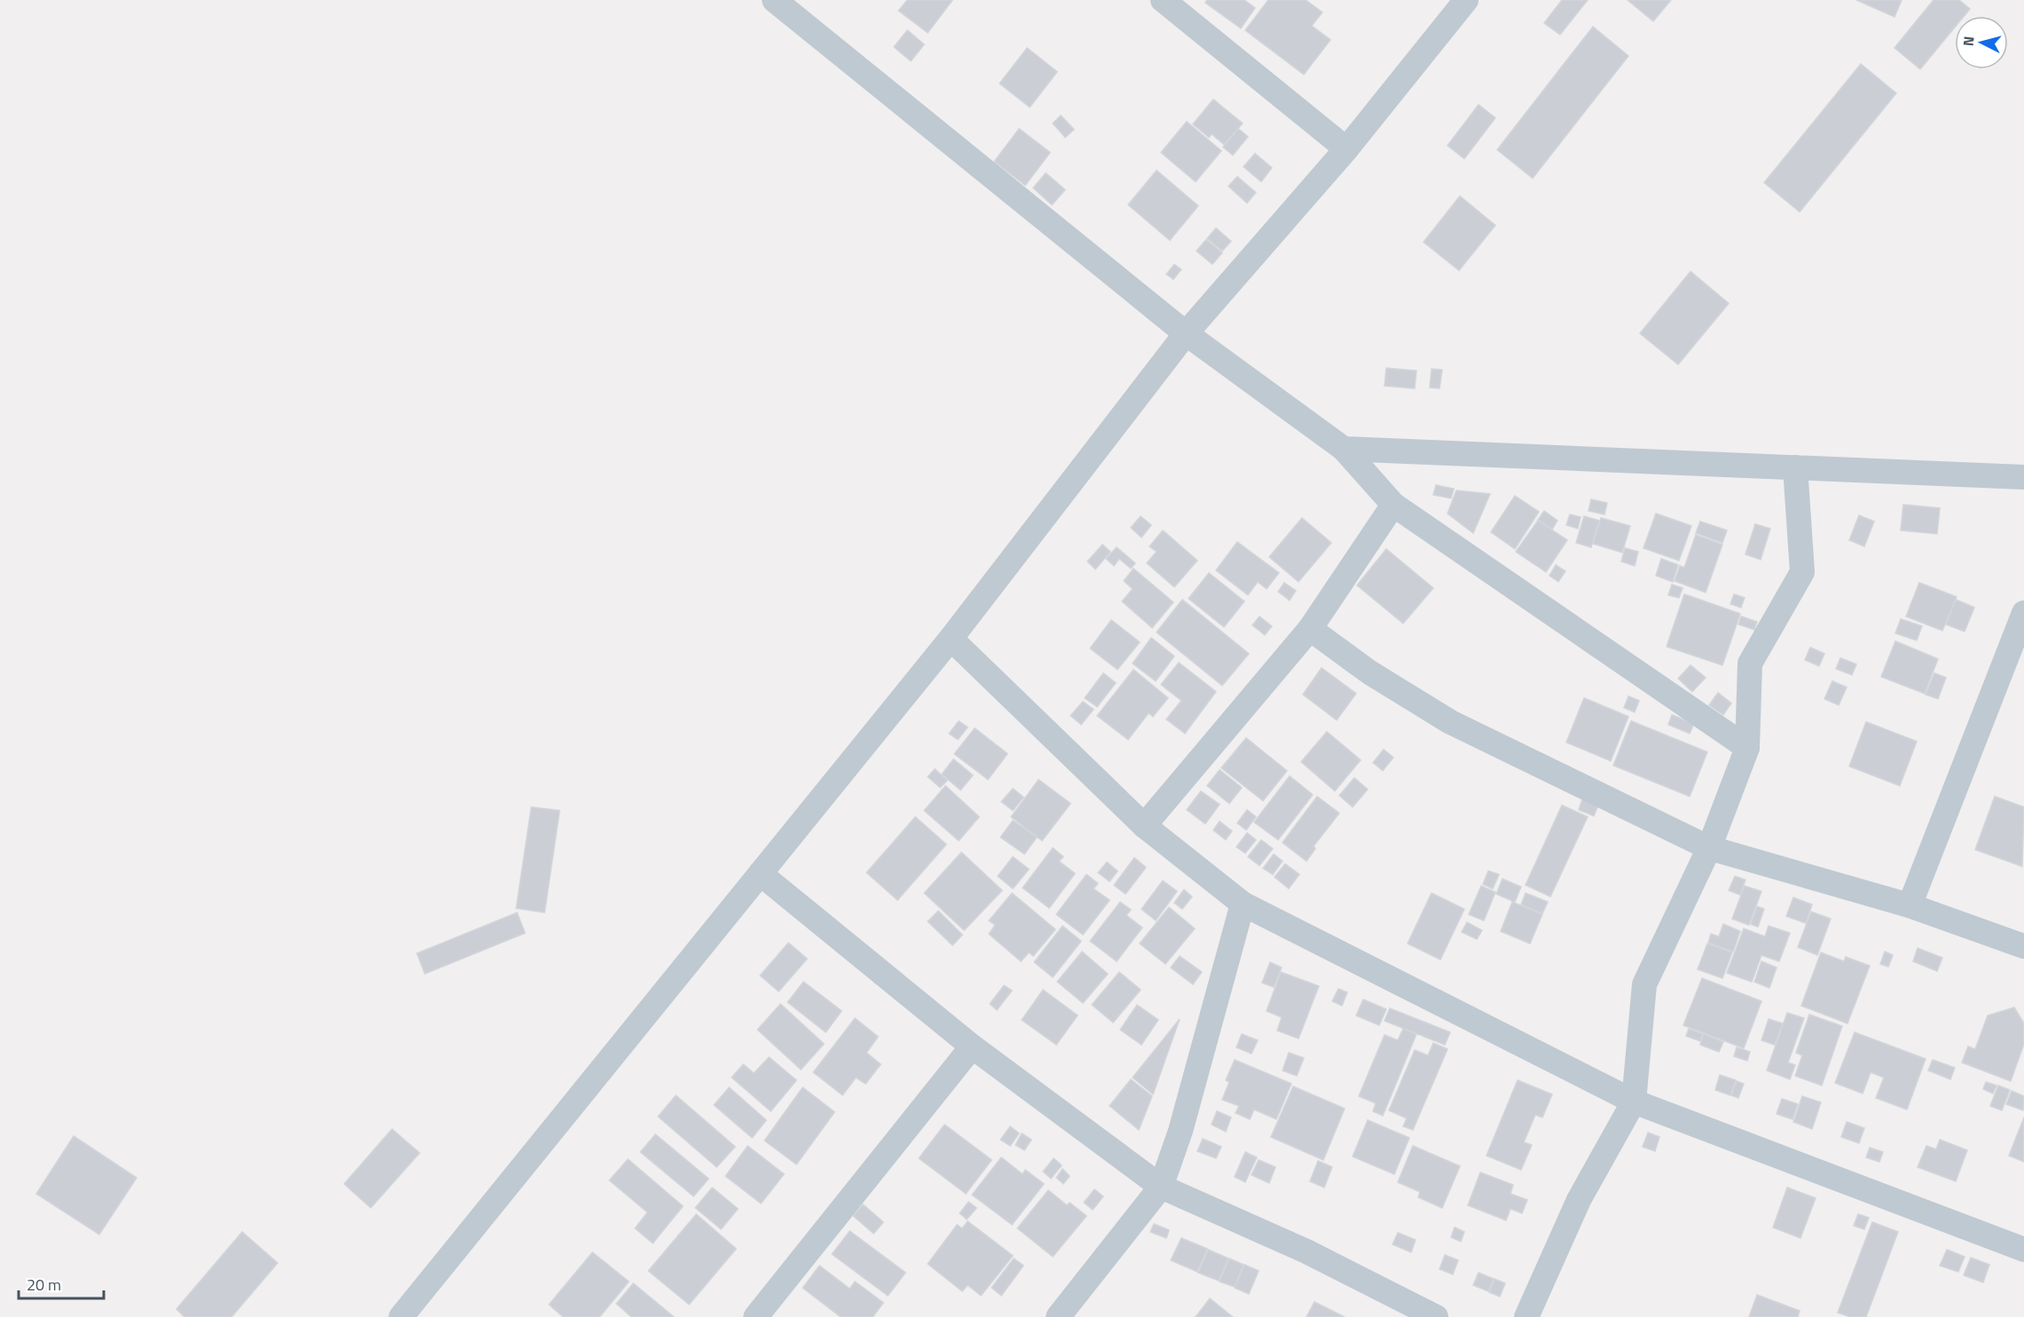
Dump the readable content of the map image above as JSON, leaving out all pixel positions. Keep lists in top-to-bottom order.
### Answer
{
  "scale_bar": "20 m",
  "north": "left"
}
